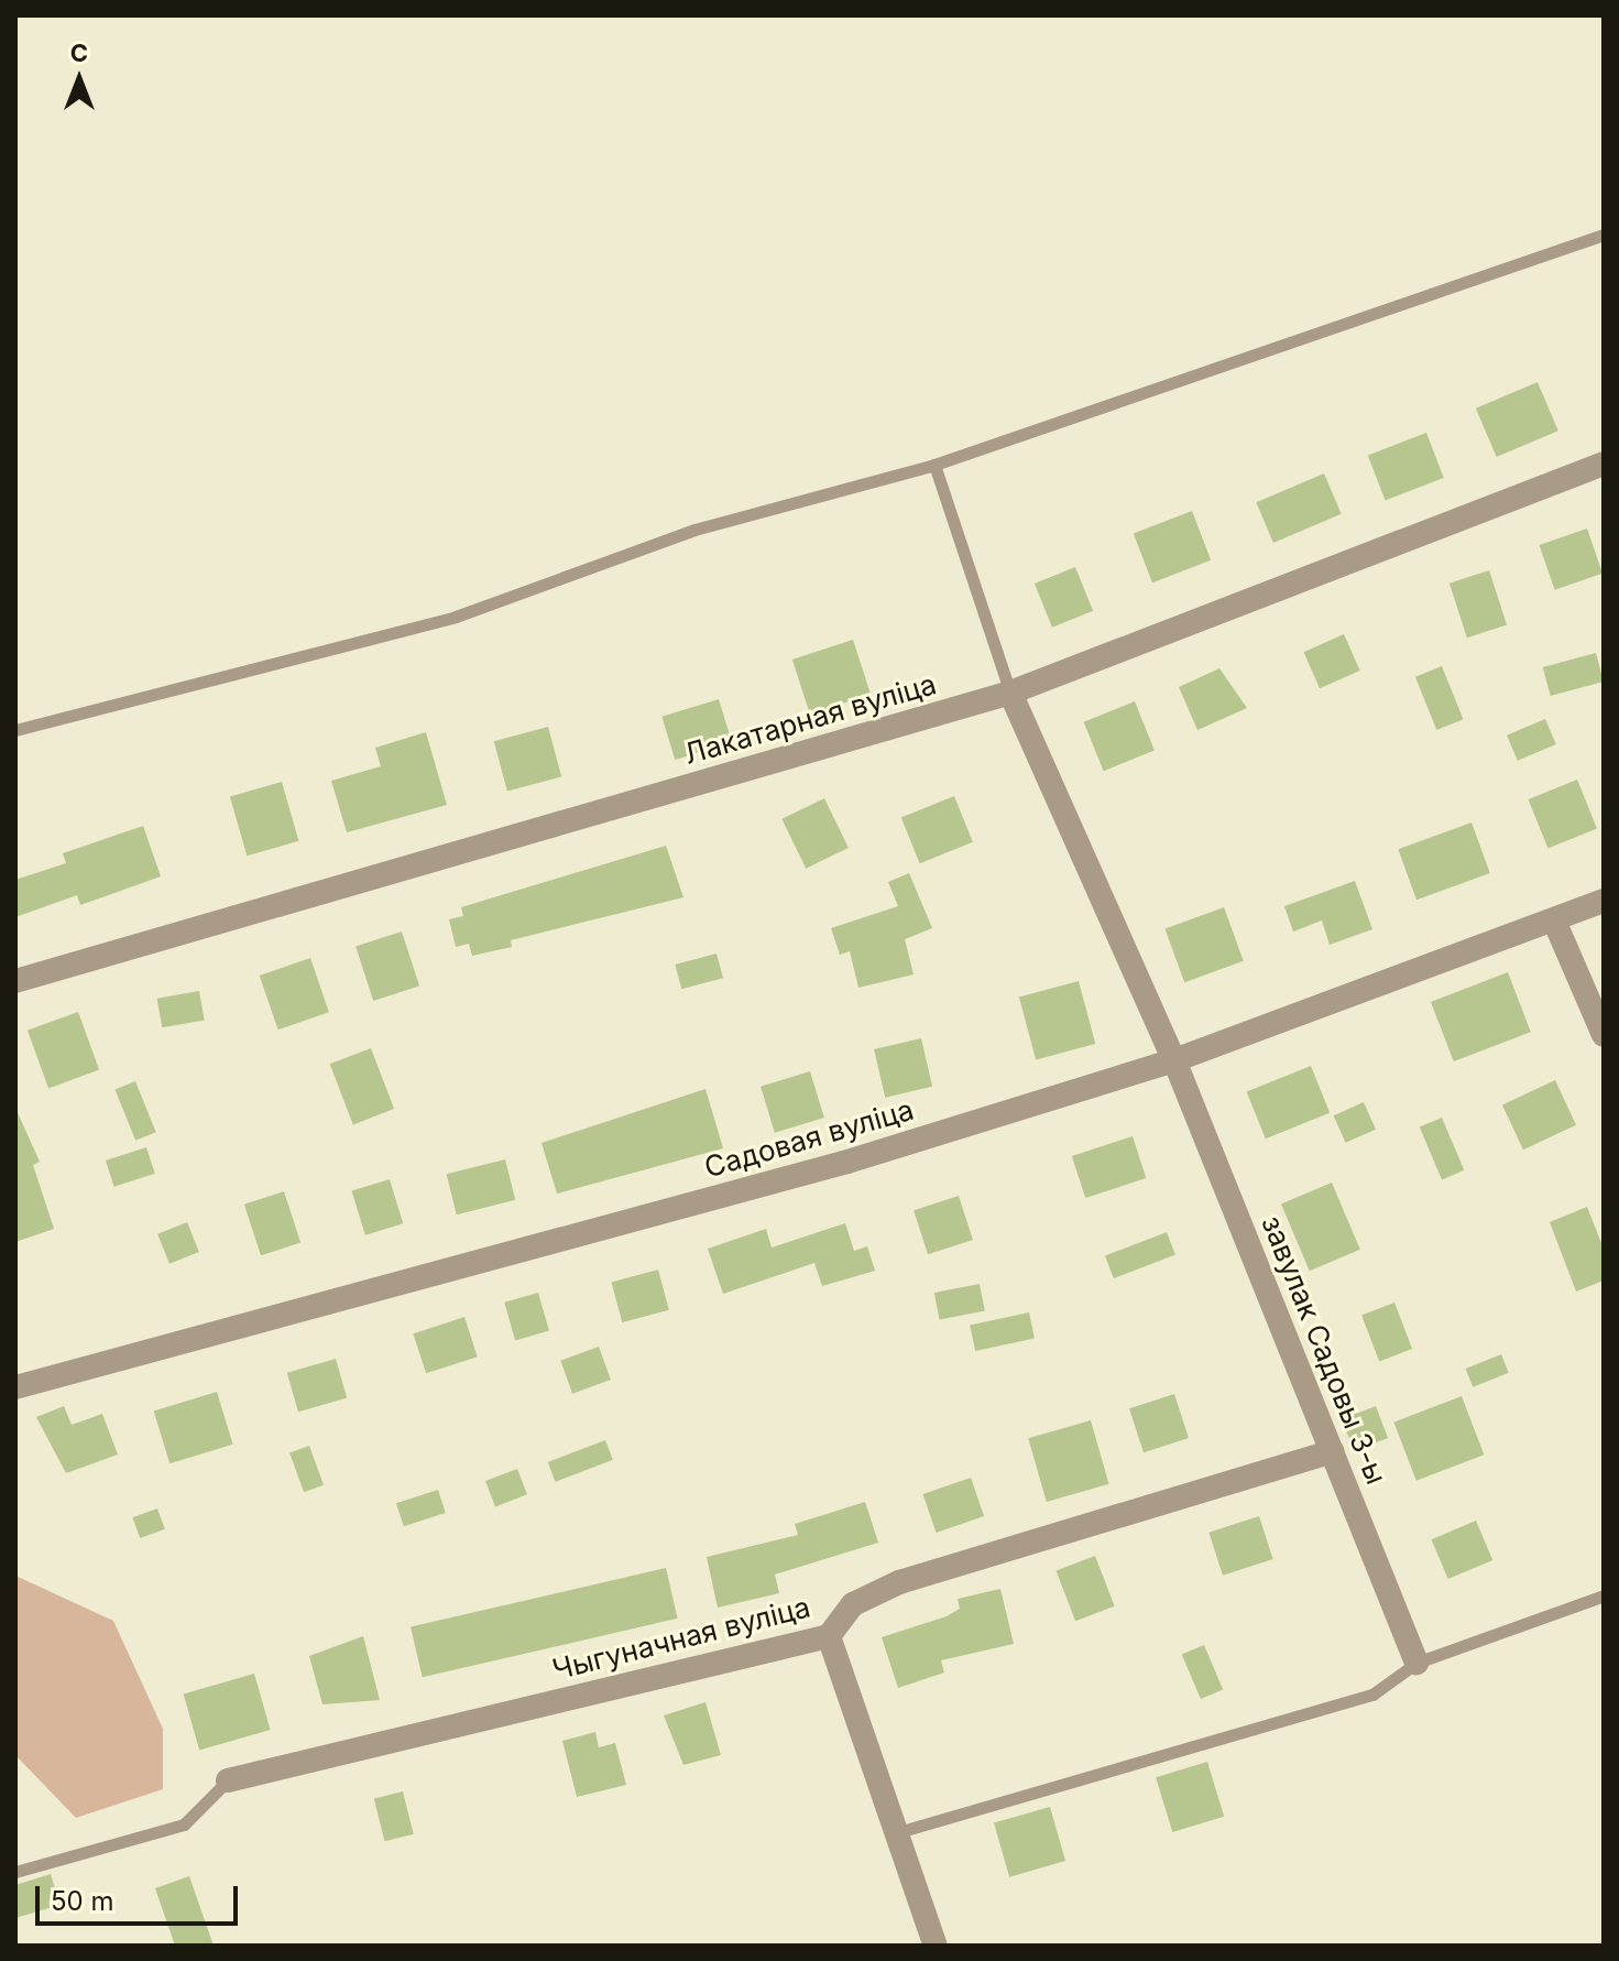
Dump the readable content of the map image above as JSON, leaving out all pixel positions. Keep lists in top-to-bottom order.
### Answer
{
  "streets": {
    "street": [
      "Лакатарная вуліца",
      "Садовая вуліца",
      "завулак Садовы 3-ы",
      "Чыгуначная вуліца"
    ]
  },
  "crossings": [
    ["Лакатарная вуліца", "завулак Садовы 3-ы"],
    ["Садовая вуліца", "завулак Садовы 3-ы"],
    ["завулак Садовы 3-ы", "Чыгуначная вуліца"]
  ],
  "scale_bar": "50 m",
  "north": "top"
}
